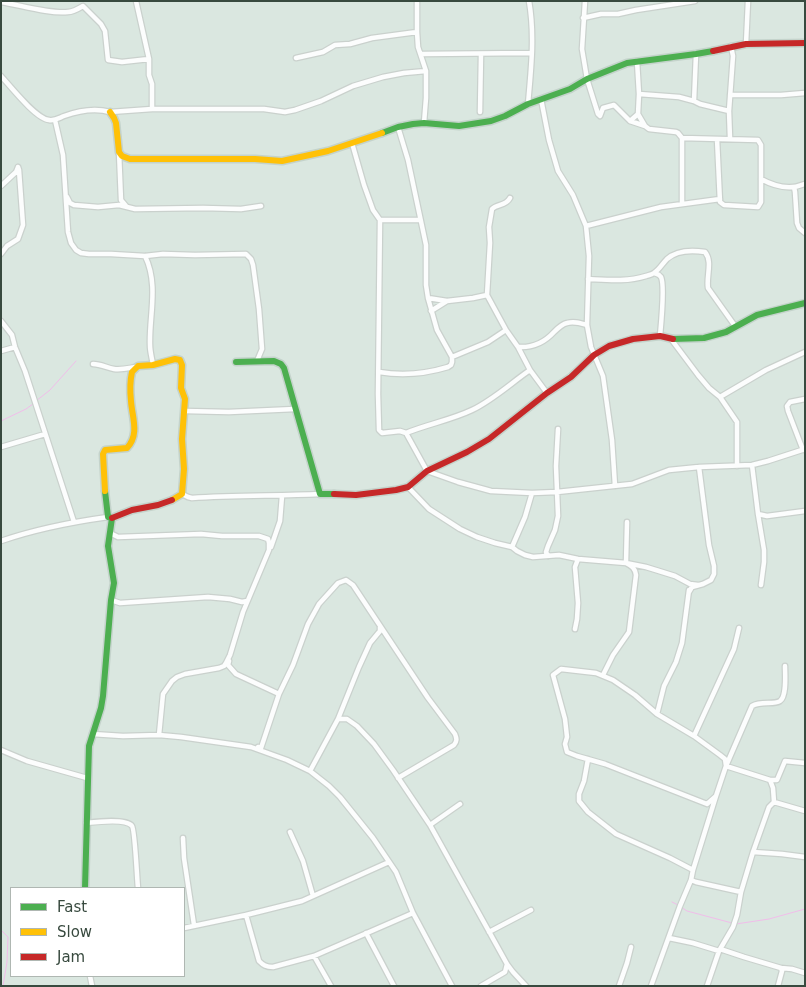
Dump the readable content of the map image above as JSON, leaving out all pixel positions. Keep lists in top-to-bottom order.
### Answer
{
  "legend": ["Fast", "Slow", "Jam"]
}
